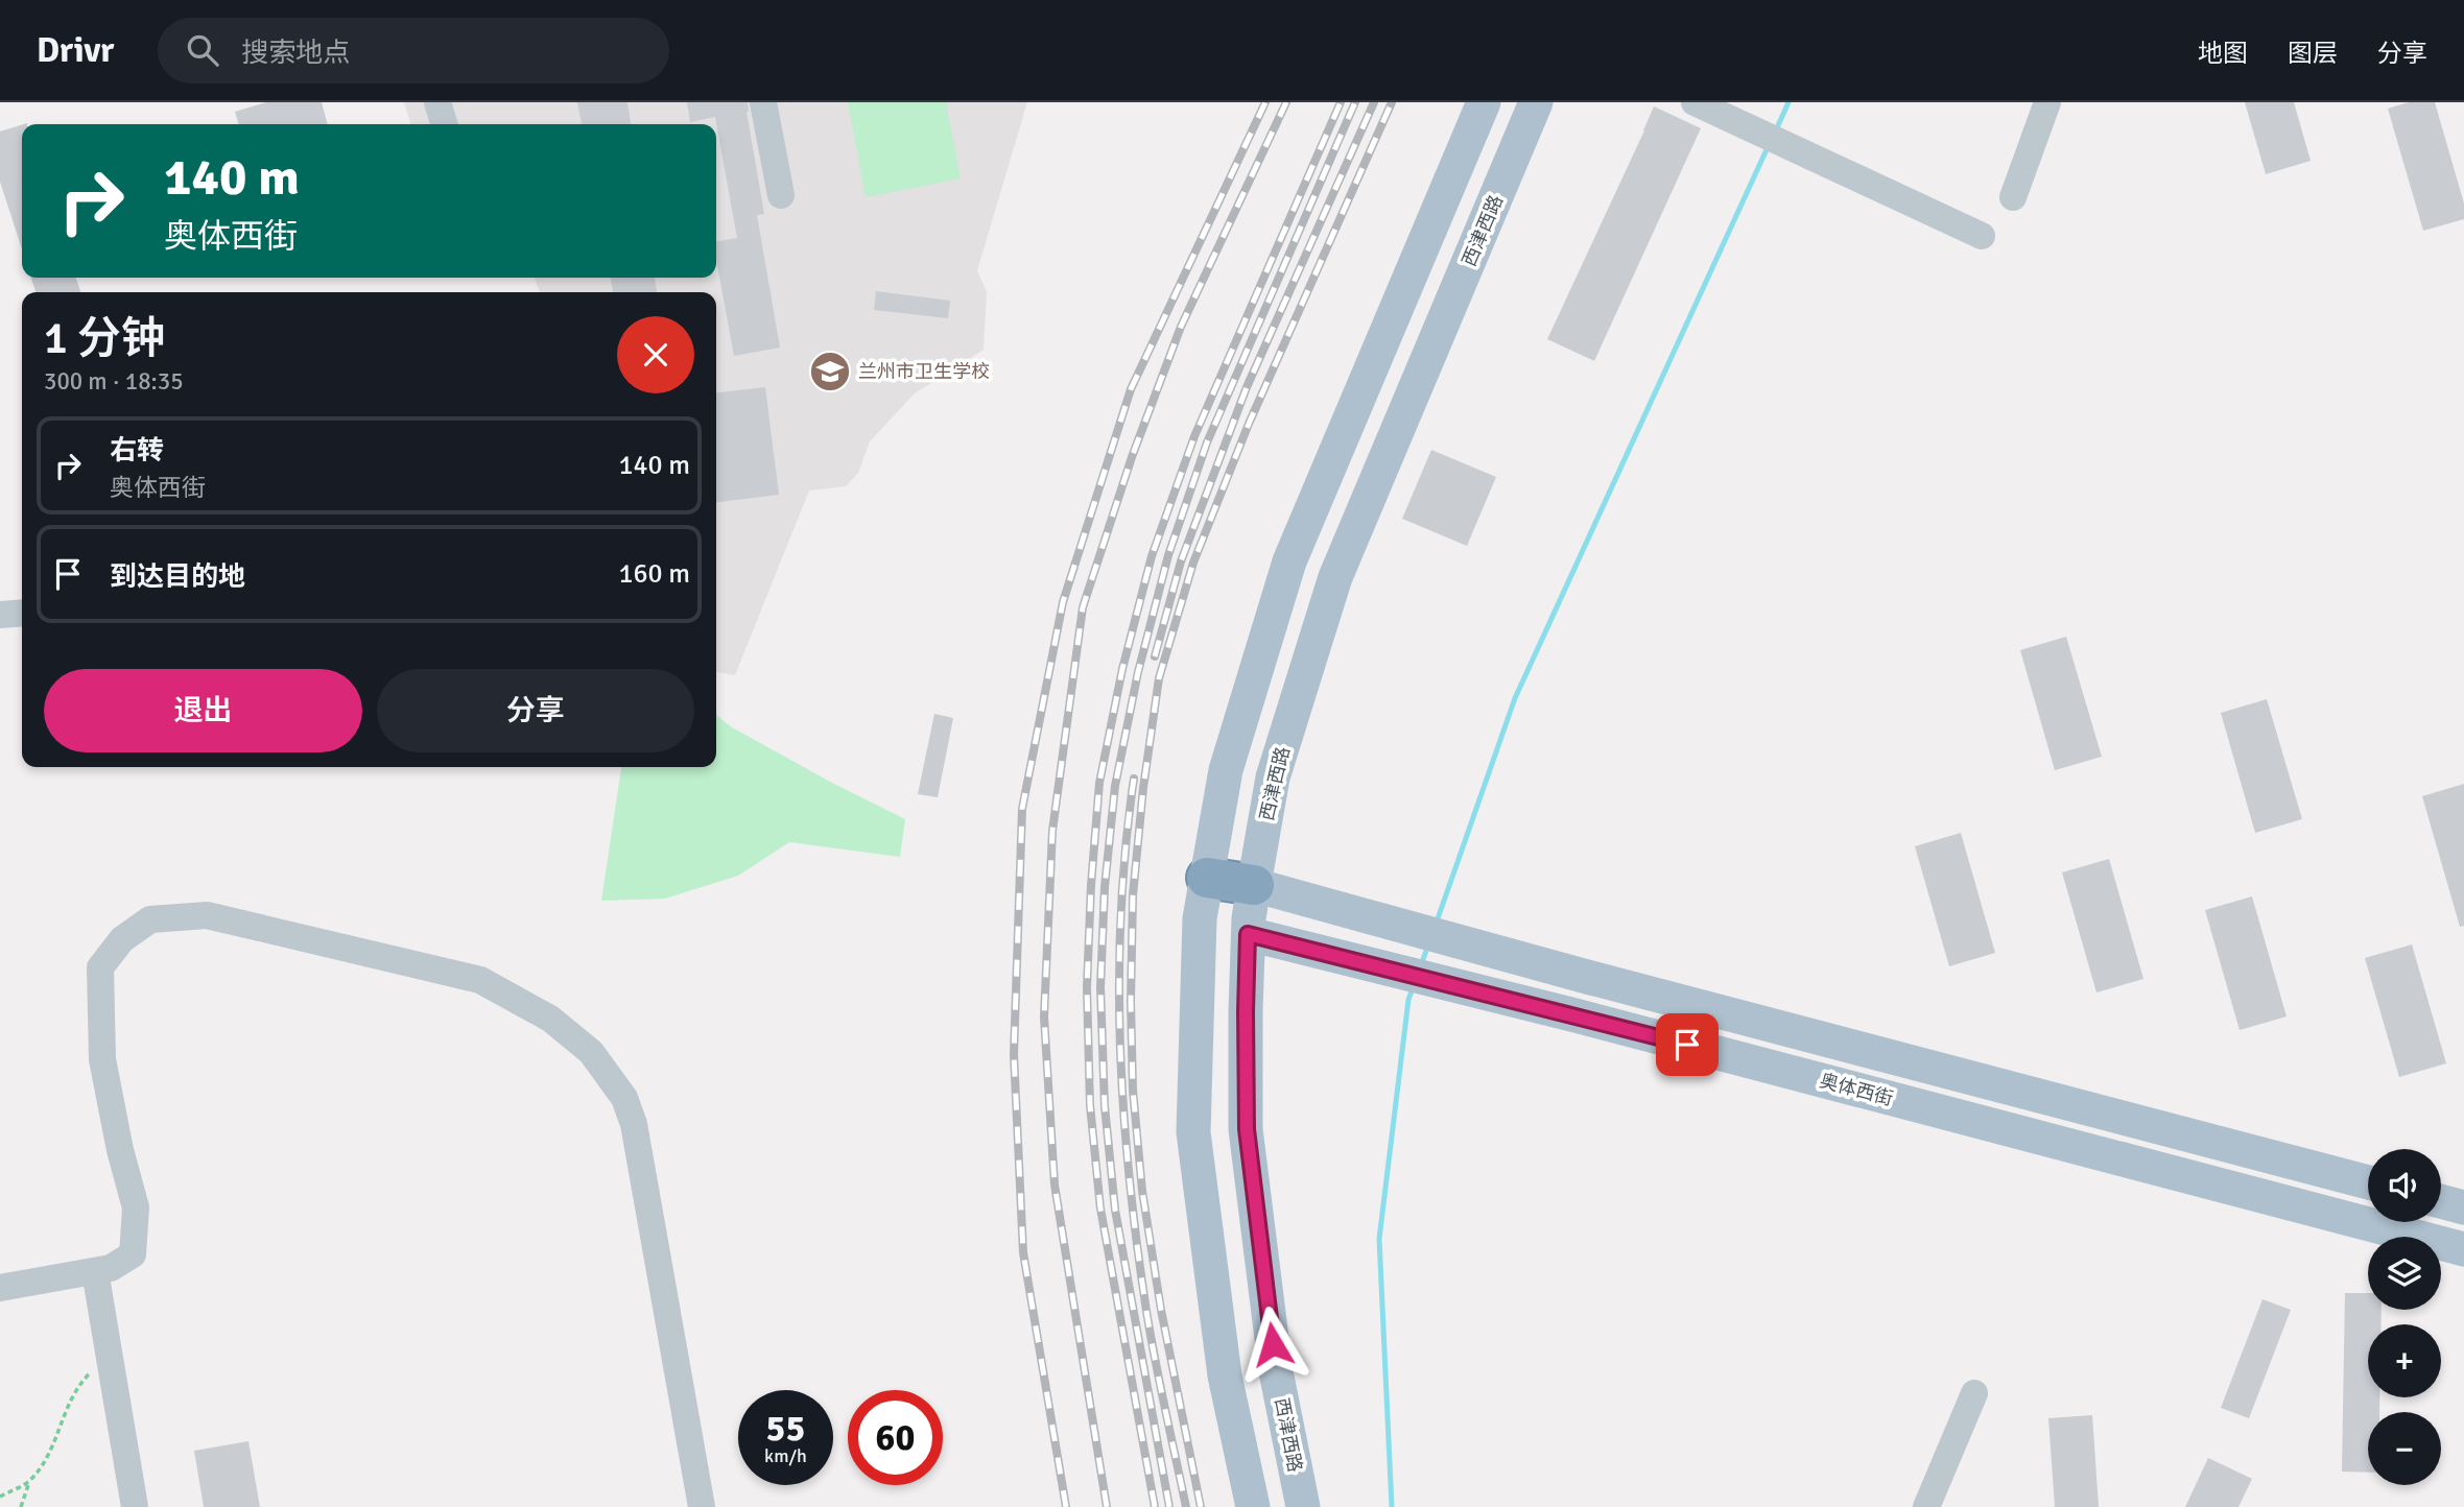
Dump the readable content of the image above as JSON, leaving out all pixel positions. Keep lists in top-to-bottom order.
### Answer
{
  "streets": {
    "main road": ["西津西路", "奥体西街"]
  },
  "crossings": [
    ["西津西路", "奥体西街"]
  ],
  "places": {
    "school or university": ["兰州市卫生学校"]
  },
  "page": {
    "header": "Drivr",
    "search": "搜索地点",
    "nav": ["地图", "图层", "分享"],
    "turn": ["140 m", "奥体西街"],
    "heading": ["1 分钟", "300 m · 18:35"],
    "list": [
      {
        "name": "右转",
        "note": "奥体西街",
        "value": "140 m"
      },
      {
        "name": "到达目的地",
        "value": "160 m"
      }
    ],
    "buttons": ["退出", "分享"],
    "map_buttons": ["+", "−"],
    "speed": "55 km/h",
    "limit": "60"
  }
}
